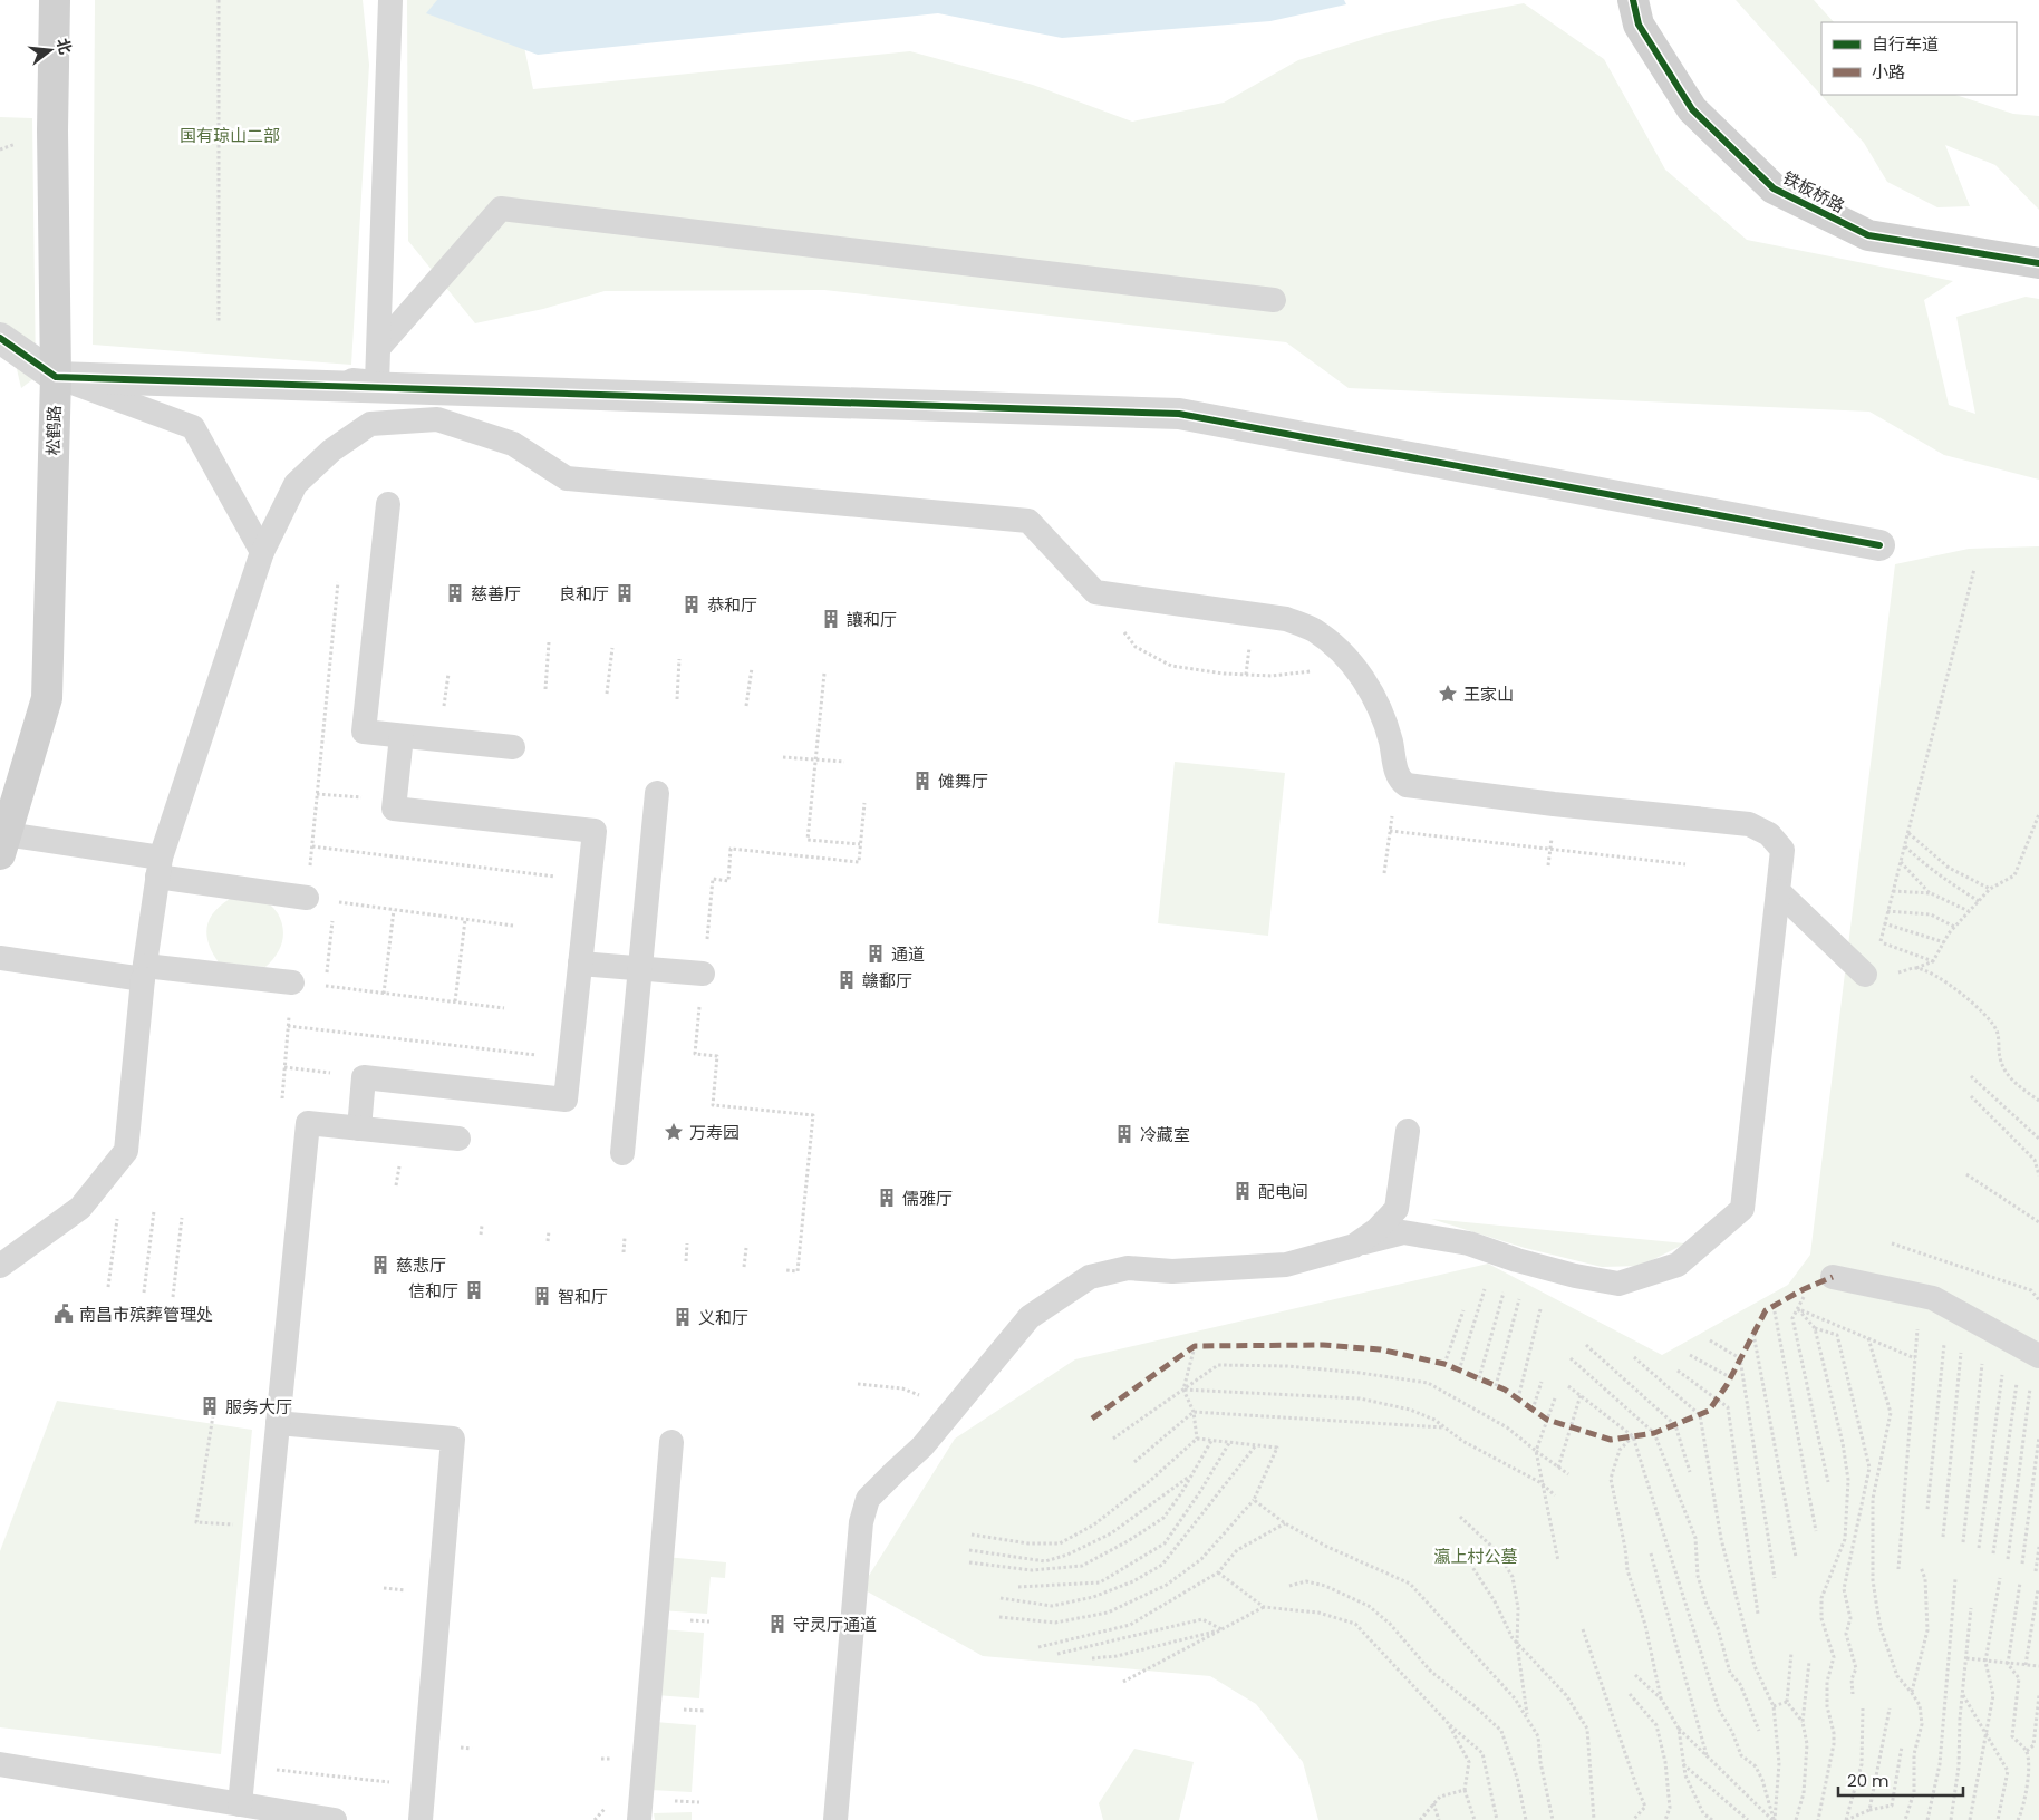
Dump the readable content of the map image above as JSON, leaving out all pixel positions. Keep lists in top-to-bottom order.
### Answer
{
  "streets": {
    "street": ["铁板桥路", "松鹤路"]
  },
  "parks": ["国有琼山二部", "瀛上村公墓"],
  "places": {
    "building": [
      "慈善厅",
      "良和厅",
      "恭和厅",
      "讓和厅",
      "傩舞厅",
      "通道",
      "赣鄱厅",
      "冷藏室",
      "配电间",
      "儒雅厅",
      "慈悲厅",
      "信和厅",
      "智和厅",
      "义和厅",
      "服务大厅",
      "守灵厅通道"
    ],
    "place": ["王家山", "万寿园"],
    "public building": ["南昌市殡葬管理处"]
  },
  "legend": ["自行车道", "小路"],
  "scale_bar": "20 m",
  "north": "right"
}
